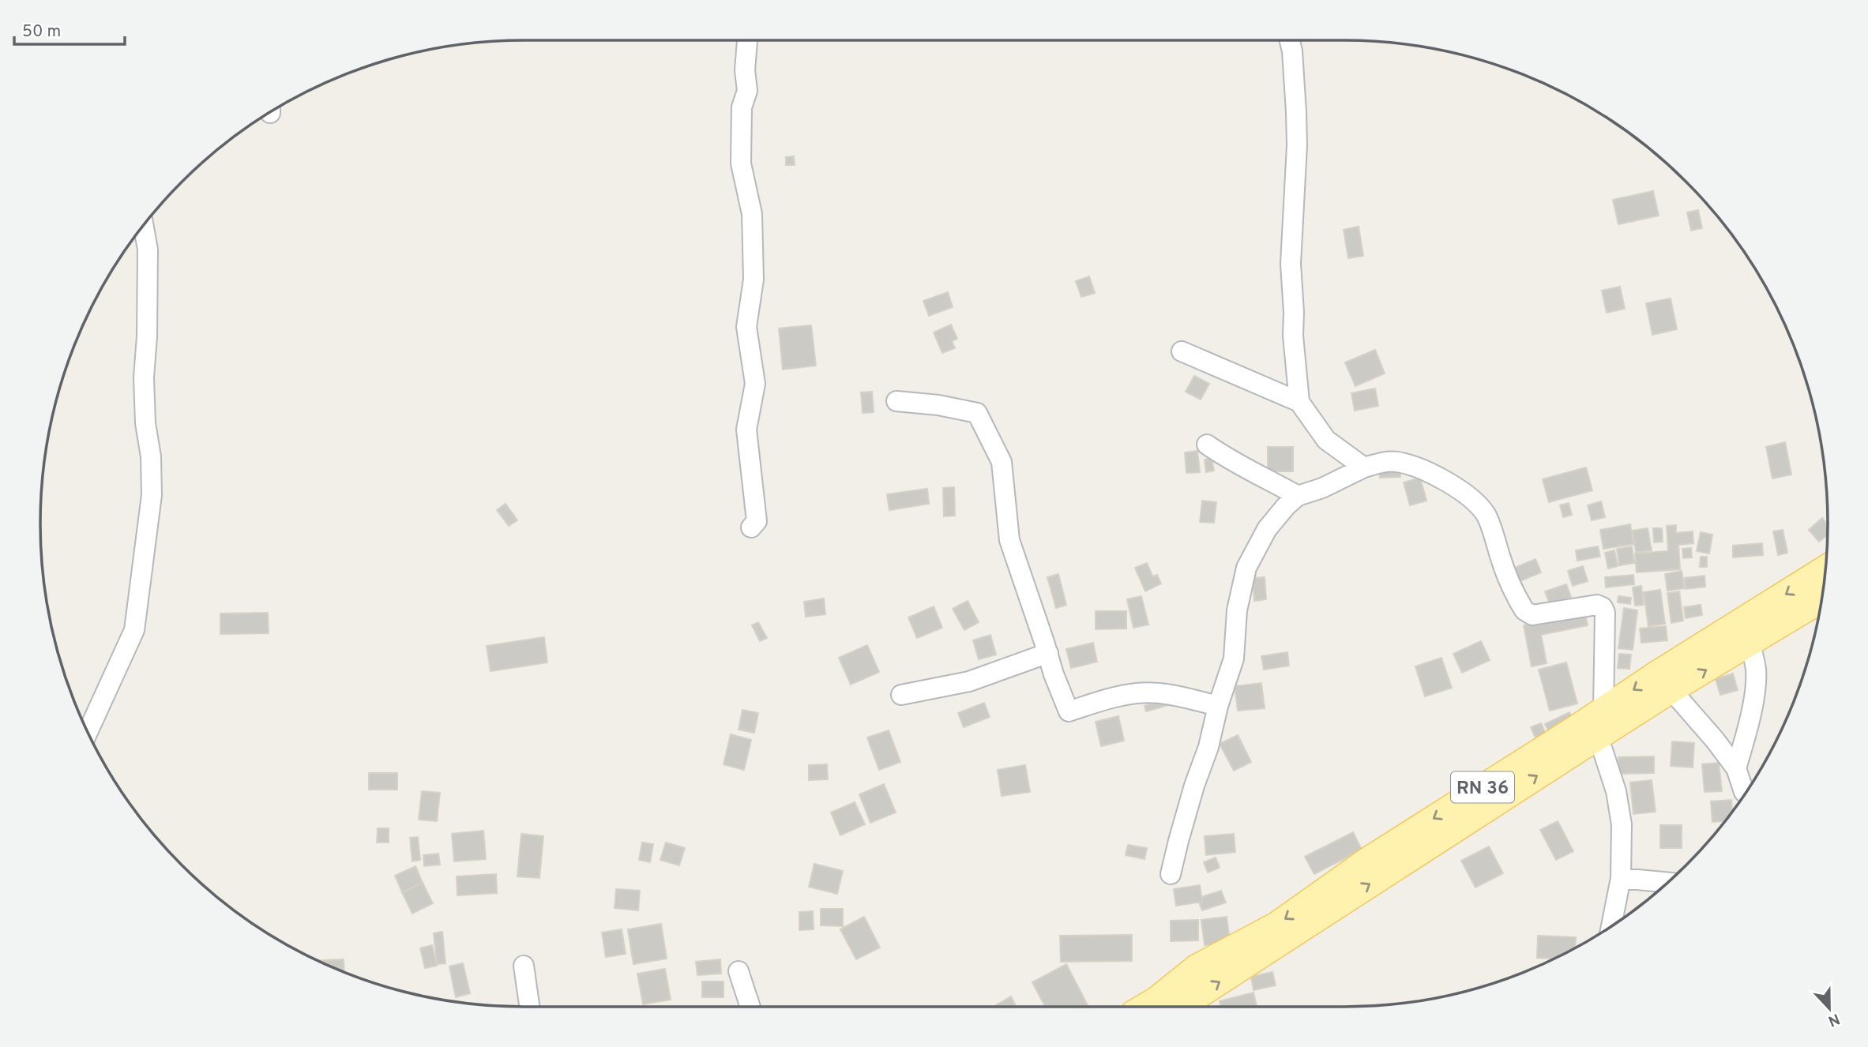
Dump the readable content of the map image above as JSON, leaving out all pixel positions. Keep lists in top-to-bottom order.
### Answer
{
  "streets": {
    "main road": ["RN 36"]
  },
  "scale_bar": "50 m",
  "north": "bottom"
}
